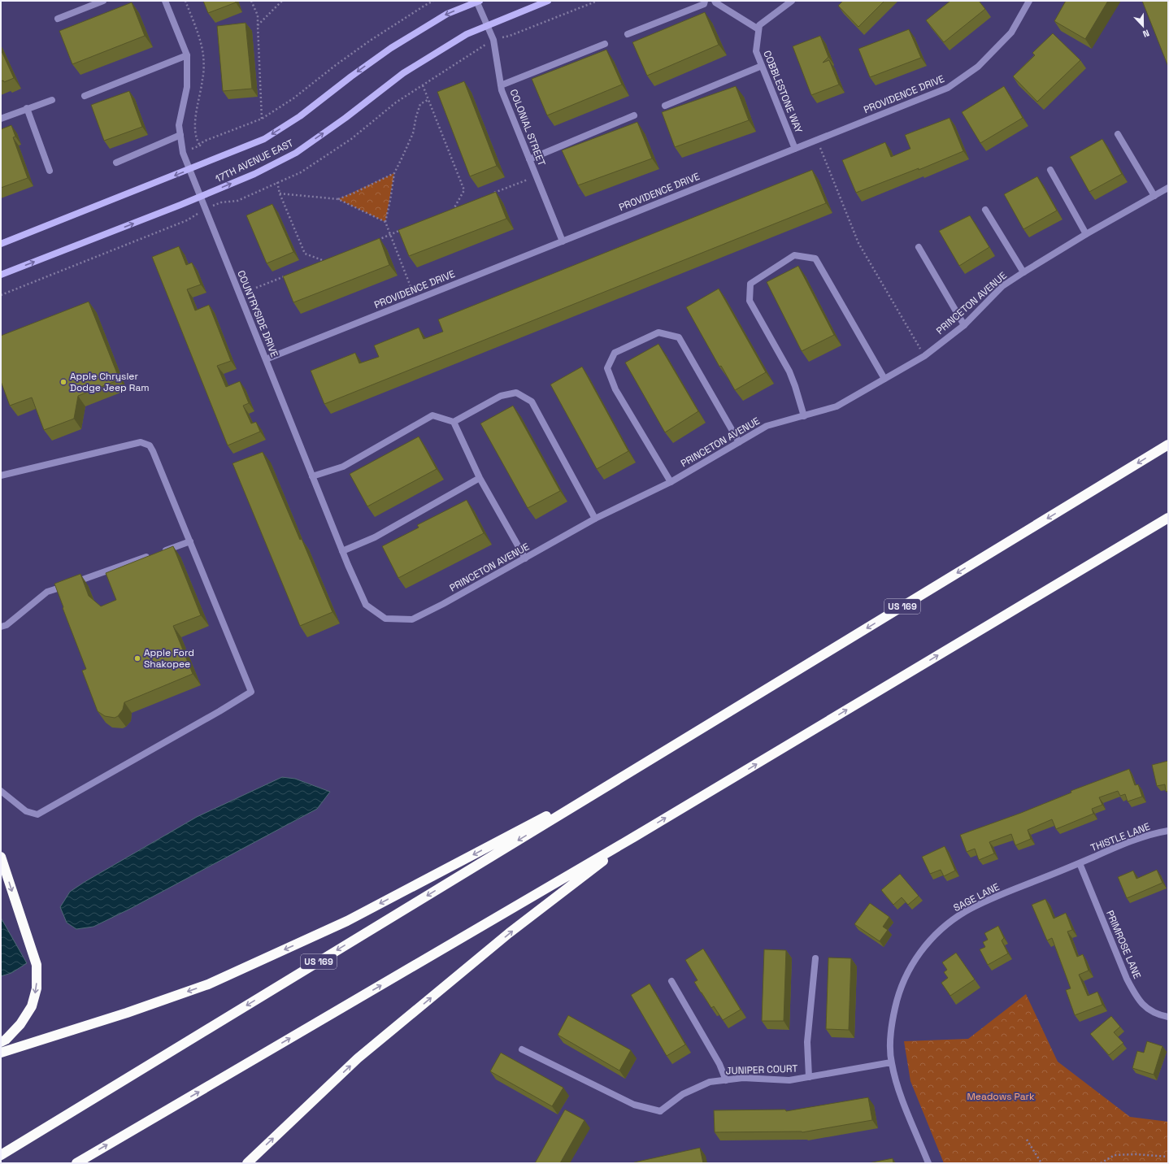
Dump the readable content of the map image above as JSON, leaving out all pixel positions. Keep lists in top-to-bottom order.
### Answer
{
  "streets": {
    "highway": ["US 169"],
    "street": [
      "COBBLESTONE WAY",
      "PROVIDENCE DRIVE",
      "COLONIAL STREET",
      "17TH AVENUE EAST",
      "PRINCETON AVENUE",
      "COUNTRYSIDE DRIVE",
      "THISTLE LANE",
      "SAGE LANE",
      "PRIMROSE LANE",
      "JUNIPER COURT"
    ]
  },
  "crossings": [
    ["COBBLESTONE WAY", "PROVIDENCE DRIVE"],
    ["PROVIDENCE DRIVE", "COLONIAL STREET"],
    ["PROVIDENCE DRIVE", "COUNTRYSIDE DRIVE"],
    ["COLONIAL STREET", "17TH AVENUE EAST"],
    ["17TH AVENUE EAST", "COUNTRYSIDE DRIVE"],
    ["PRINCETON AVENUE", "COUNTRYSIDE DRIVE"],
    ["THISTLE LANE", "SAGE LANE"],
    ["THISTLE LANE", "PRIMROSE LANE"],
    ["SAGE LANE", "PRIMROSE LANE"],
    ["SAGE LANE", "JUNIPER COURT"]
  ],
  "parks": ["Meadows Park"],
  "places": ["Apple Chrysler Dodge Jeep Ram", "Apple Ford Shakopee"],
  "north": "bottom"
}
